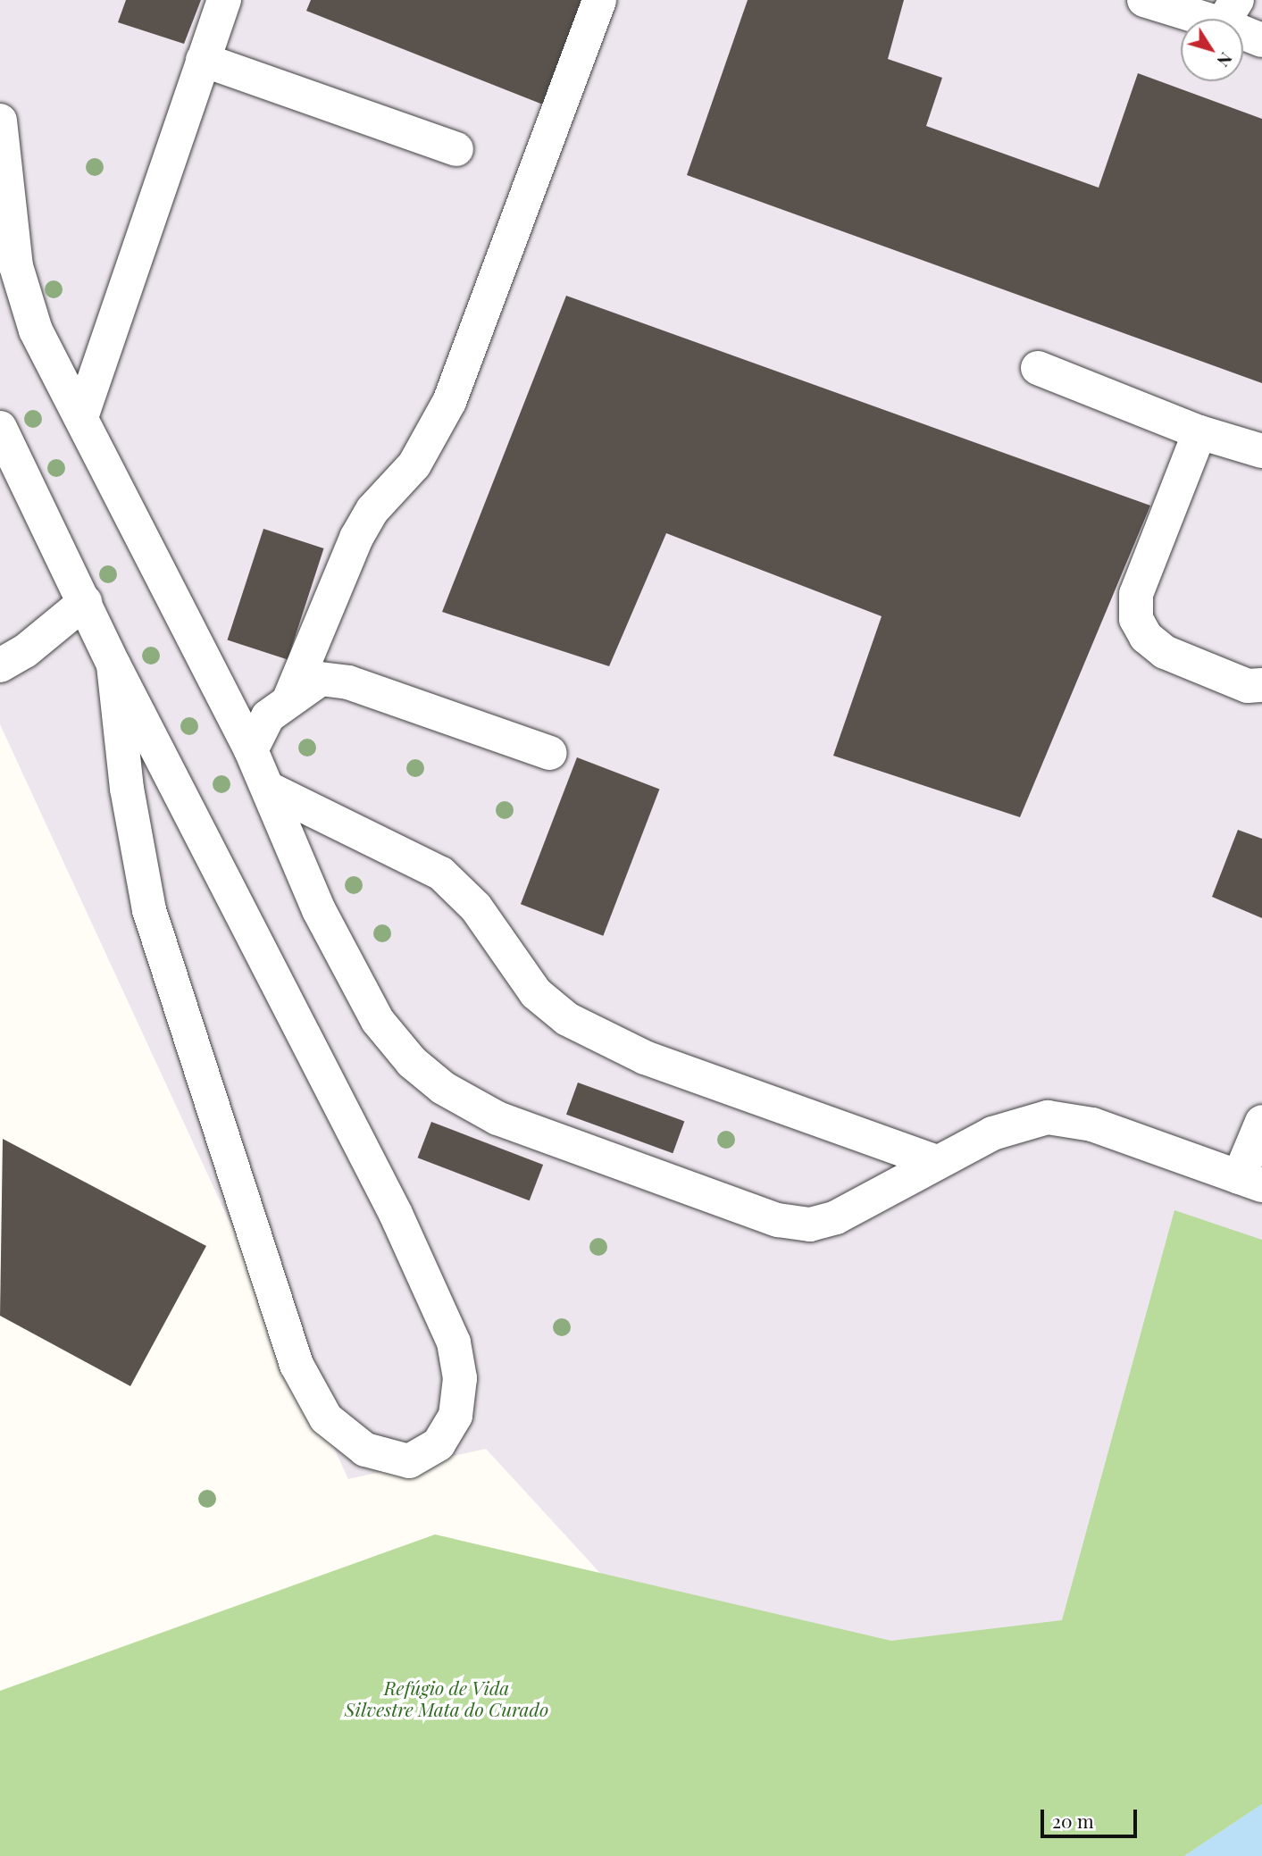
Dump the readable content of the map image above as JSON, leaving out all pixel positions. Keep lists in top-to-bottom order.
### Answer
{
  "parks": ["Refúgio de Vida Silvestre Mata do Curado"],
  "scale_bar": "20 m",
  "north": "bottom right"
}
